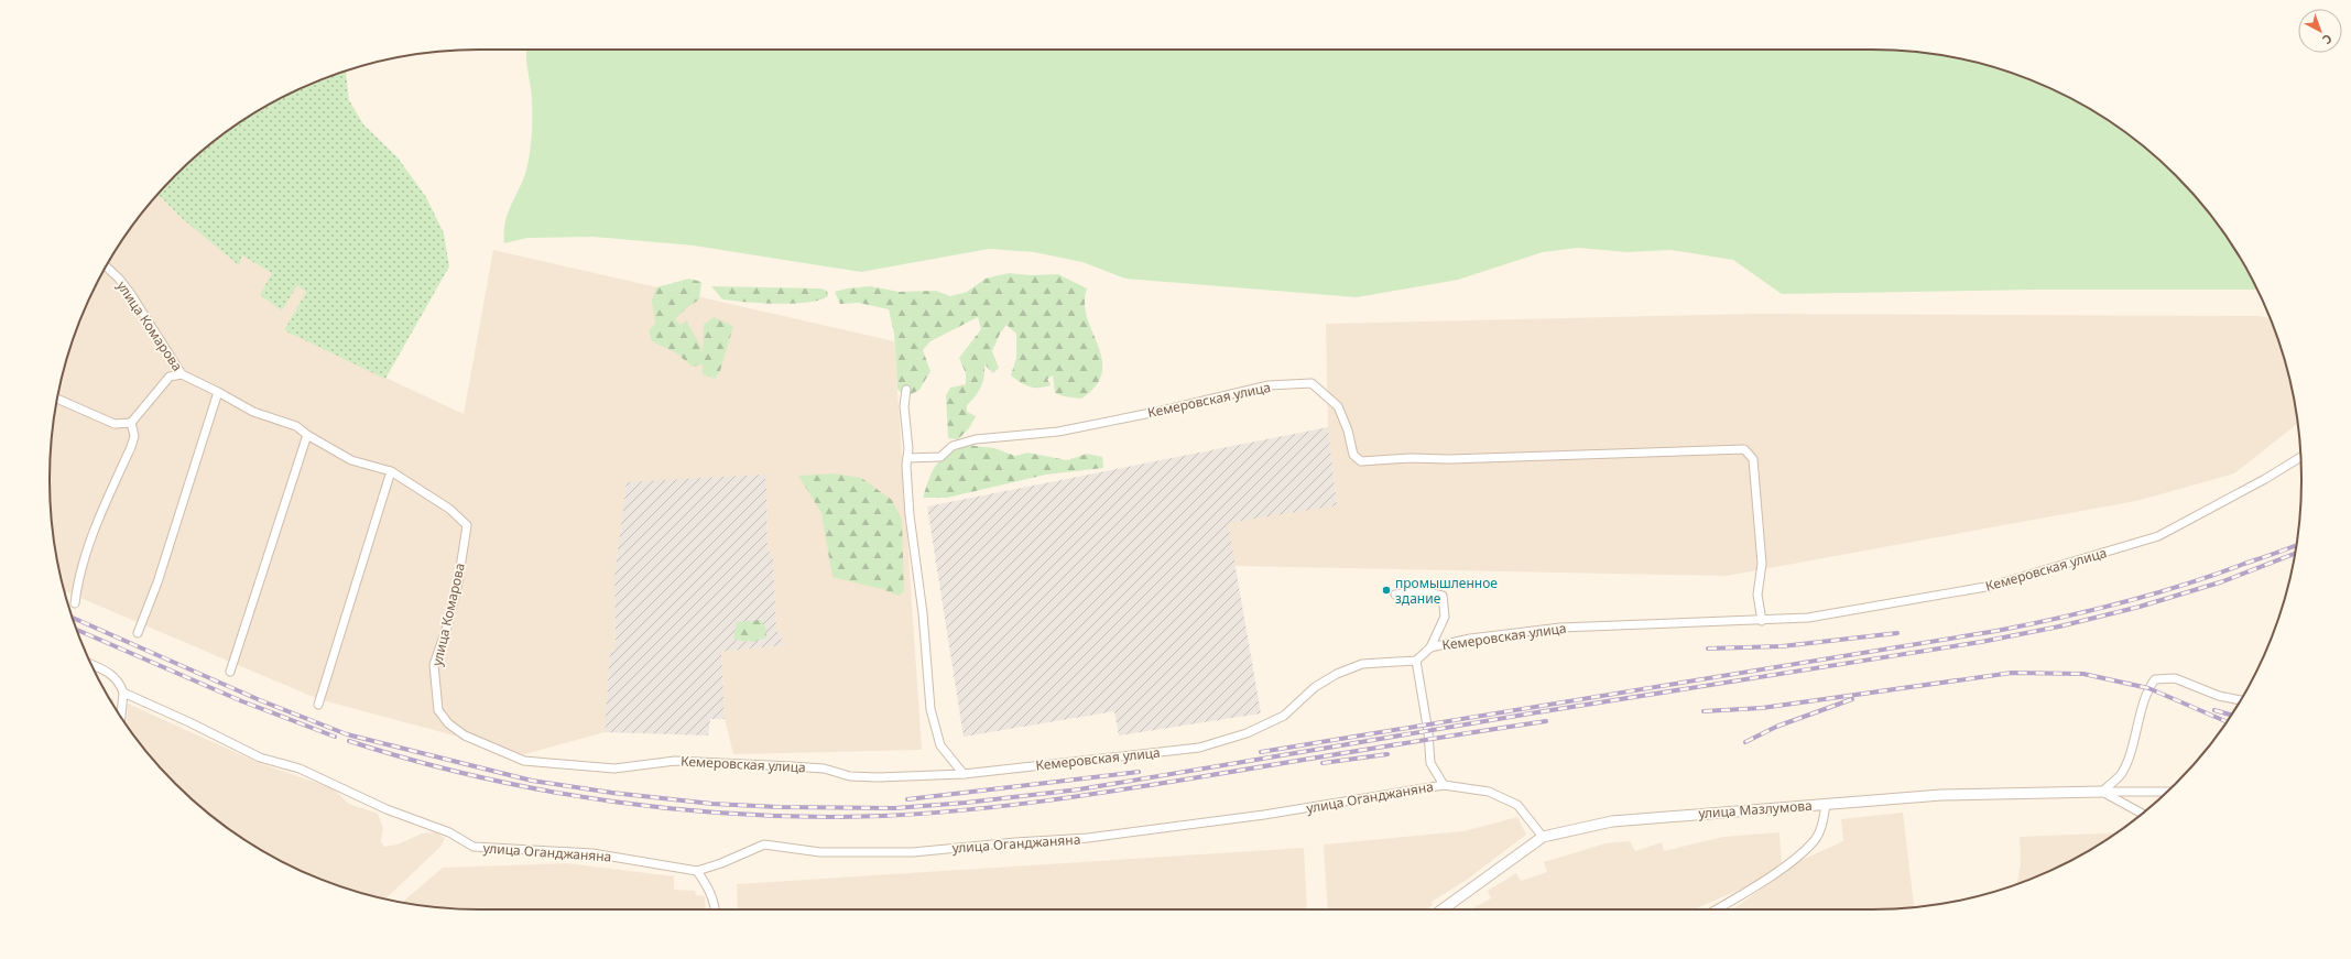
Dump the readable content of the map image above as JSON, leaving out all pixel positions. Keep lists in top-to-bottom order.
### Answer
{
  "streets": {
    "street": [
      "улица Комарова",
      "Кемеровская улица",
      "улица Оганджаняна",
      "улица Мазлумова"
    ]
  },
  "crossings": [
    ["улица Комарова", "Кемеровская улица"],
    ["улица Оганджаняна", "улица Мазлумова"]
  ],
  "places": ["промышленное здание"],
  "north": "bottom right"
}
